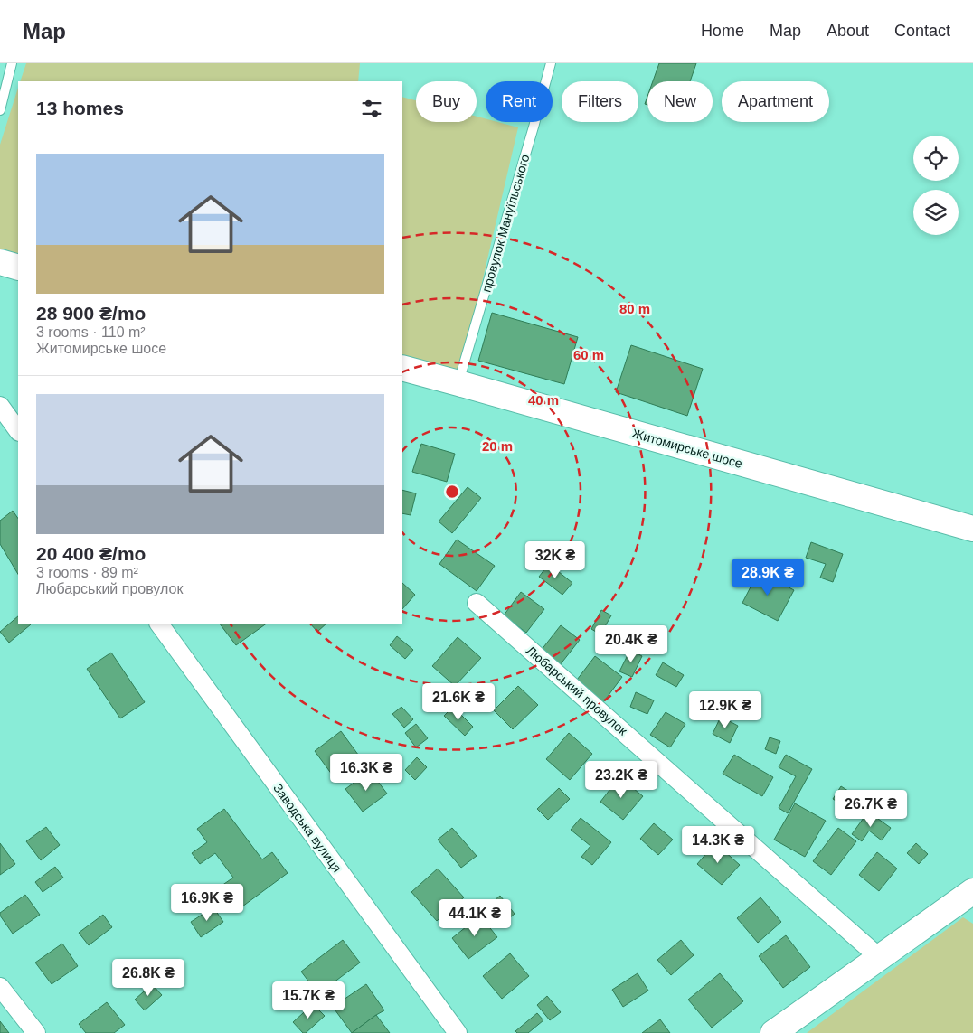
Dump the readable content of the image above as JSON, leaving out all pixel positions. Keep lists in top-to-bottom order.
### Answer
{
  "streets": {
    "main road": ["Житомирське шосе"],
    "street": ["Любарський провулок", "Заводська вулиця"],
    "lane": ["провулок Мануїльського"]
  },
  "crossings": [
    ["провулок Мануїльського", "Житомирське шосе"]
  ],
  "page": {
    "header": "Map",
    "nav": [
      "Home",
      "Map",
      "About",
      "Contact"
    ],
    "chip": [
      "Buy",
      "Rent",
      "Filters",
      "New",
      "Apartment"
    ],
    "heading": "13 homes",
    "list": [
      {
        "name": "28 900 ₴/mo",
        "note": "3 rooms · 110 m² · Житомирське шосе"
      },
      {
        "name": "20 400 ₴/mo",
        "note": "3 rooms · 89 m² · Любарський провулок"
      }
    ],
    "price": [
      "32K ₴",
      "28.9K ₴",
      "20.4K ₴",
      "21.6K ₴",
      "12.9K ₴",
      "16.3K ₴",
      "23.2K ₴",
      "26.7K ₴",
      "14.3K ₴",
      "16.9K ₴",
      "44.1K ₴",
      "26.8K ₴",
      "15.7K ₴"
    ]
  },
  "rings": [
    "80 m",
    "60 m",
    "40 m",
    "20 m"
  ]
}
